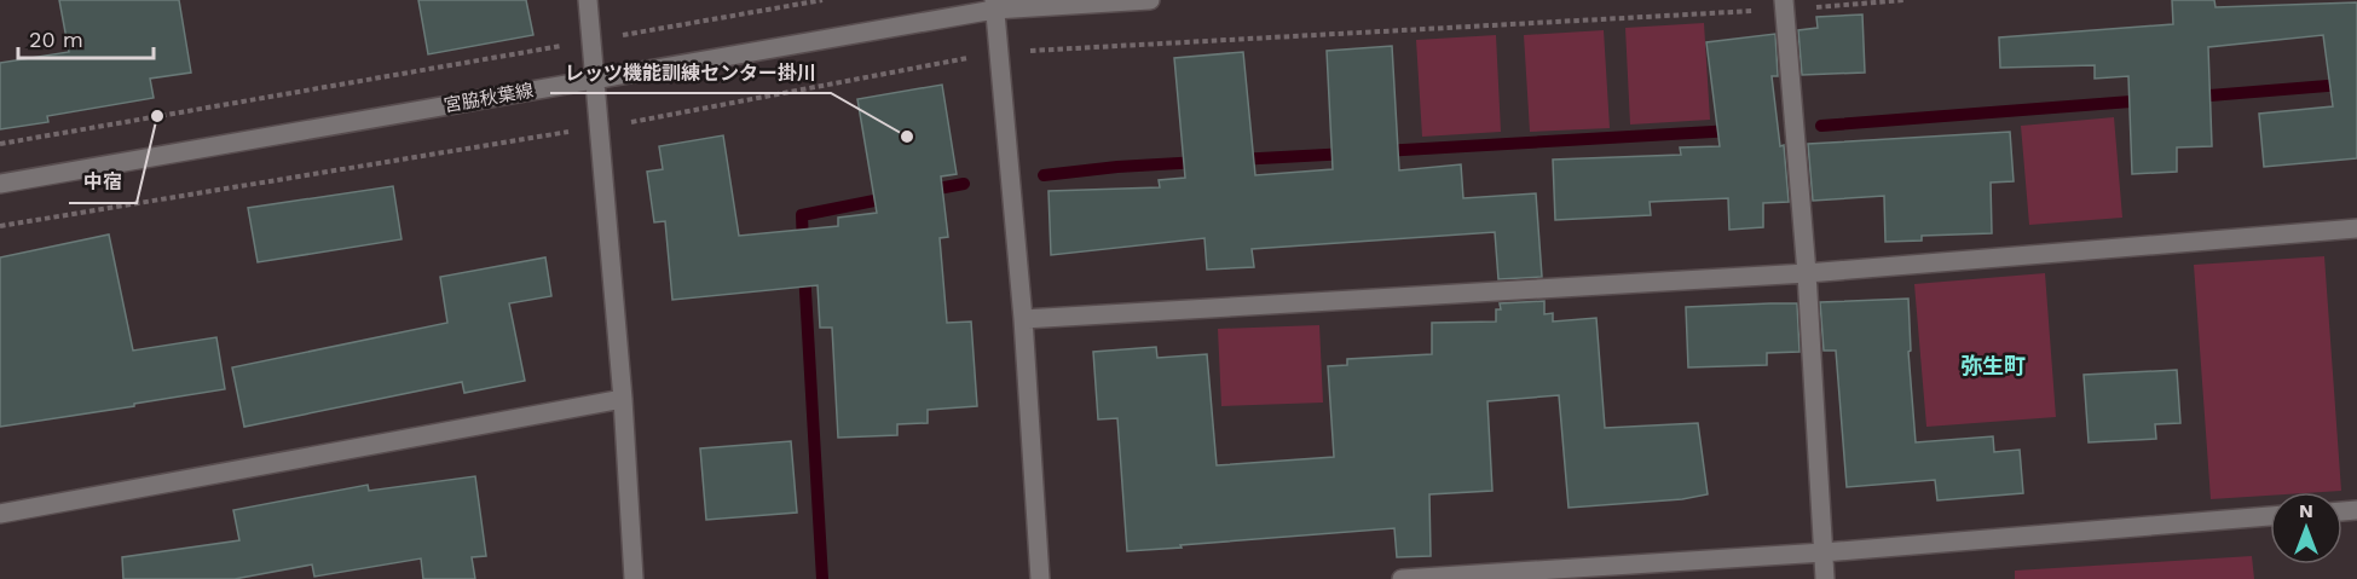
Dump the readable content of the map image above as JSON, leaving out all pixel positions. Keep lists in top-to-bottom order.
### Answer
{
  "streets": {
    "street": ["宮脇秋葉線"]
  },
  "districts": ["弥生町"],
  "places": ["中宿", "レッツ機能訓練センター掛川"],
  "scale_bar": "20 m",
  "north": "top"
}
